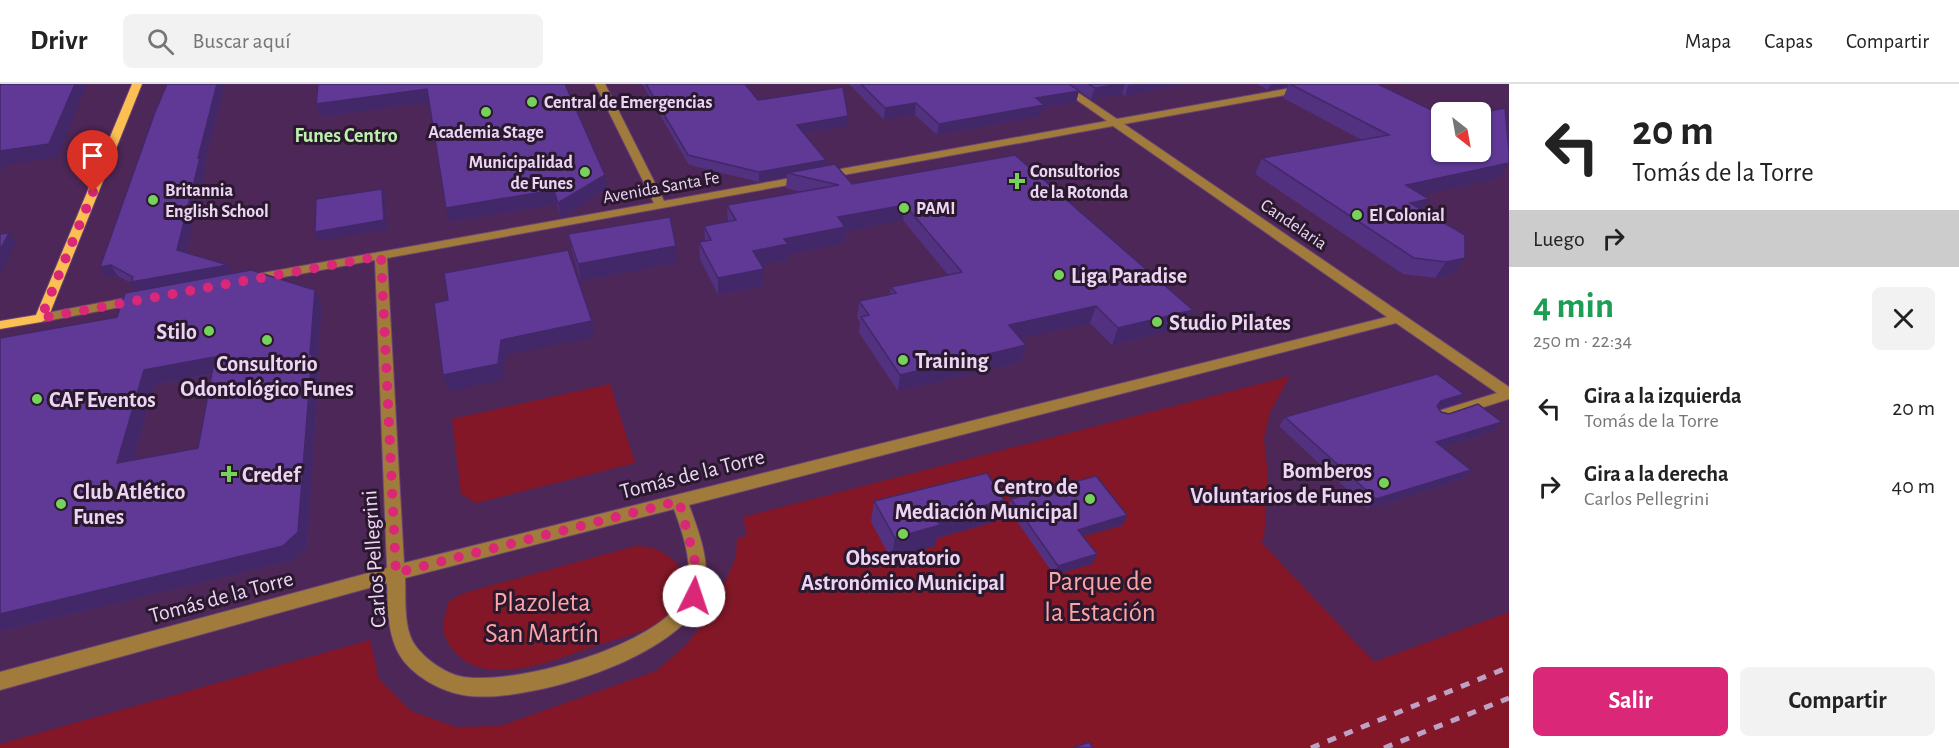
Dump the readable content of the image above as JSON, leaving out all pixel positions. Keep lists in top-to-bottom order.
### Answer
{
  "streets": {
    "street": [
      "Avenida Santa Fe",
      "Candelaria",
      "Tomás de la Torre",
      "Carlos Pellegrini"
    ]
  },
  "crossings": [
    ["Avenida Santa Fe", "Candelaria"],
    ["Avenida Santa Fe", "Carlos Pellegrini"],
    ["Candelaria", "Tomás de la Torre"],
    ["Tomás de la Torre", "Carlos Pellegrini"]
  ],
  "districts": ["Funes Centro"],
  "parks": ["Parque de la Estación", "Plazoleta San Martín"],
  "places": {
    "other": [
      "Central de Emergencias",
      "Academia Stage",
      "Municipalidad de Funes",
      "Britannia English School",
      "PAMI",
      "El Colonial",
      "Liga Paradise",
      "Studio Pilates",
      "Stilo",
      "Consultorio Odontológico Funes",
      "Training",
      "CAF Eventos",
      "Bomberos Voluntarios de Funes",
      "Centro de Mediación Municipal",
      "Club Atlético Funes",
      "Observatorio Astronómico Municipal"
    ],
    "health": ["Consultorios de la Rotonda", "Credef"]
  },
  "north": "bottom right",
  "page": {
    "header": "Drivr",
    "search": "Buscar aquí",
    "nav": ["Mapa", "Capas", "Compartir"],
    "turn": ["20 m", "Tomás de la Torre"],
    "then": "Luego",
    "heading": ["4 min", "250 m · 22:34"],
    "list": [
      {
        "name": "Gira a la izquierda",
        "note": "Tomás de la Torre",
        "value": "20 m"
      },
      {
        "name": "Gira a la derecha",
        "note": "Carlos Pellegrini",
        "value": "40 m"
      }
    ],
    "buttons": ["Salir", "Compartir"]
  }
}
